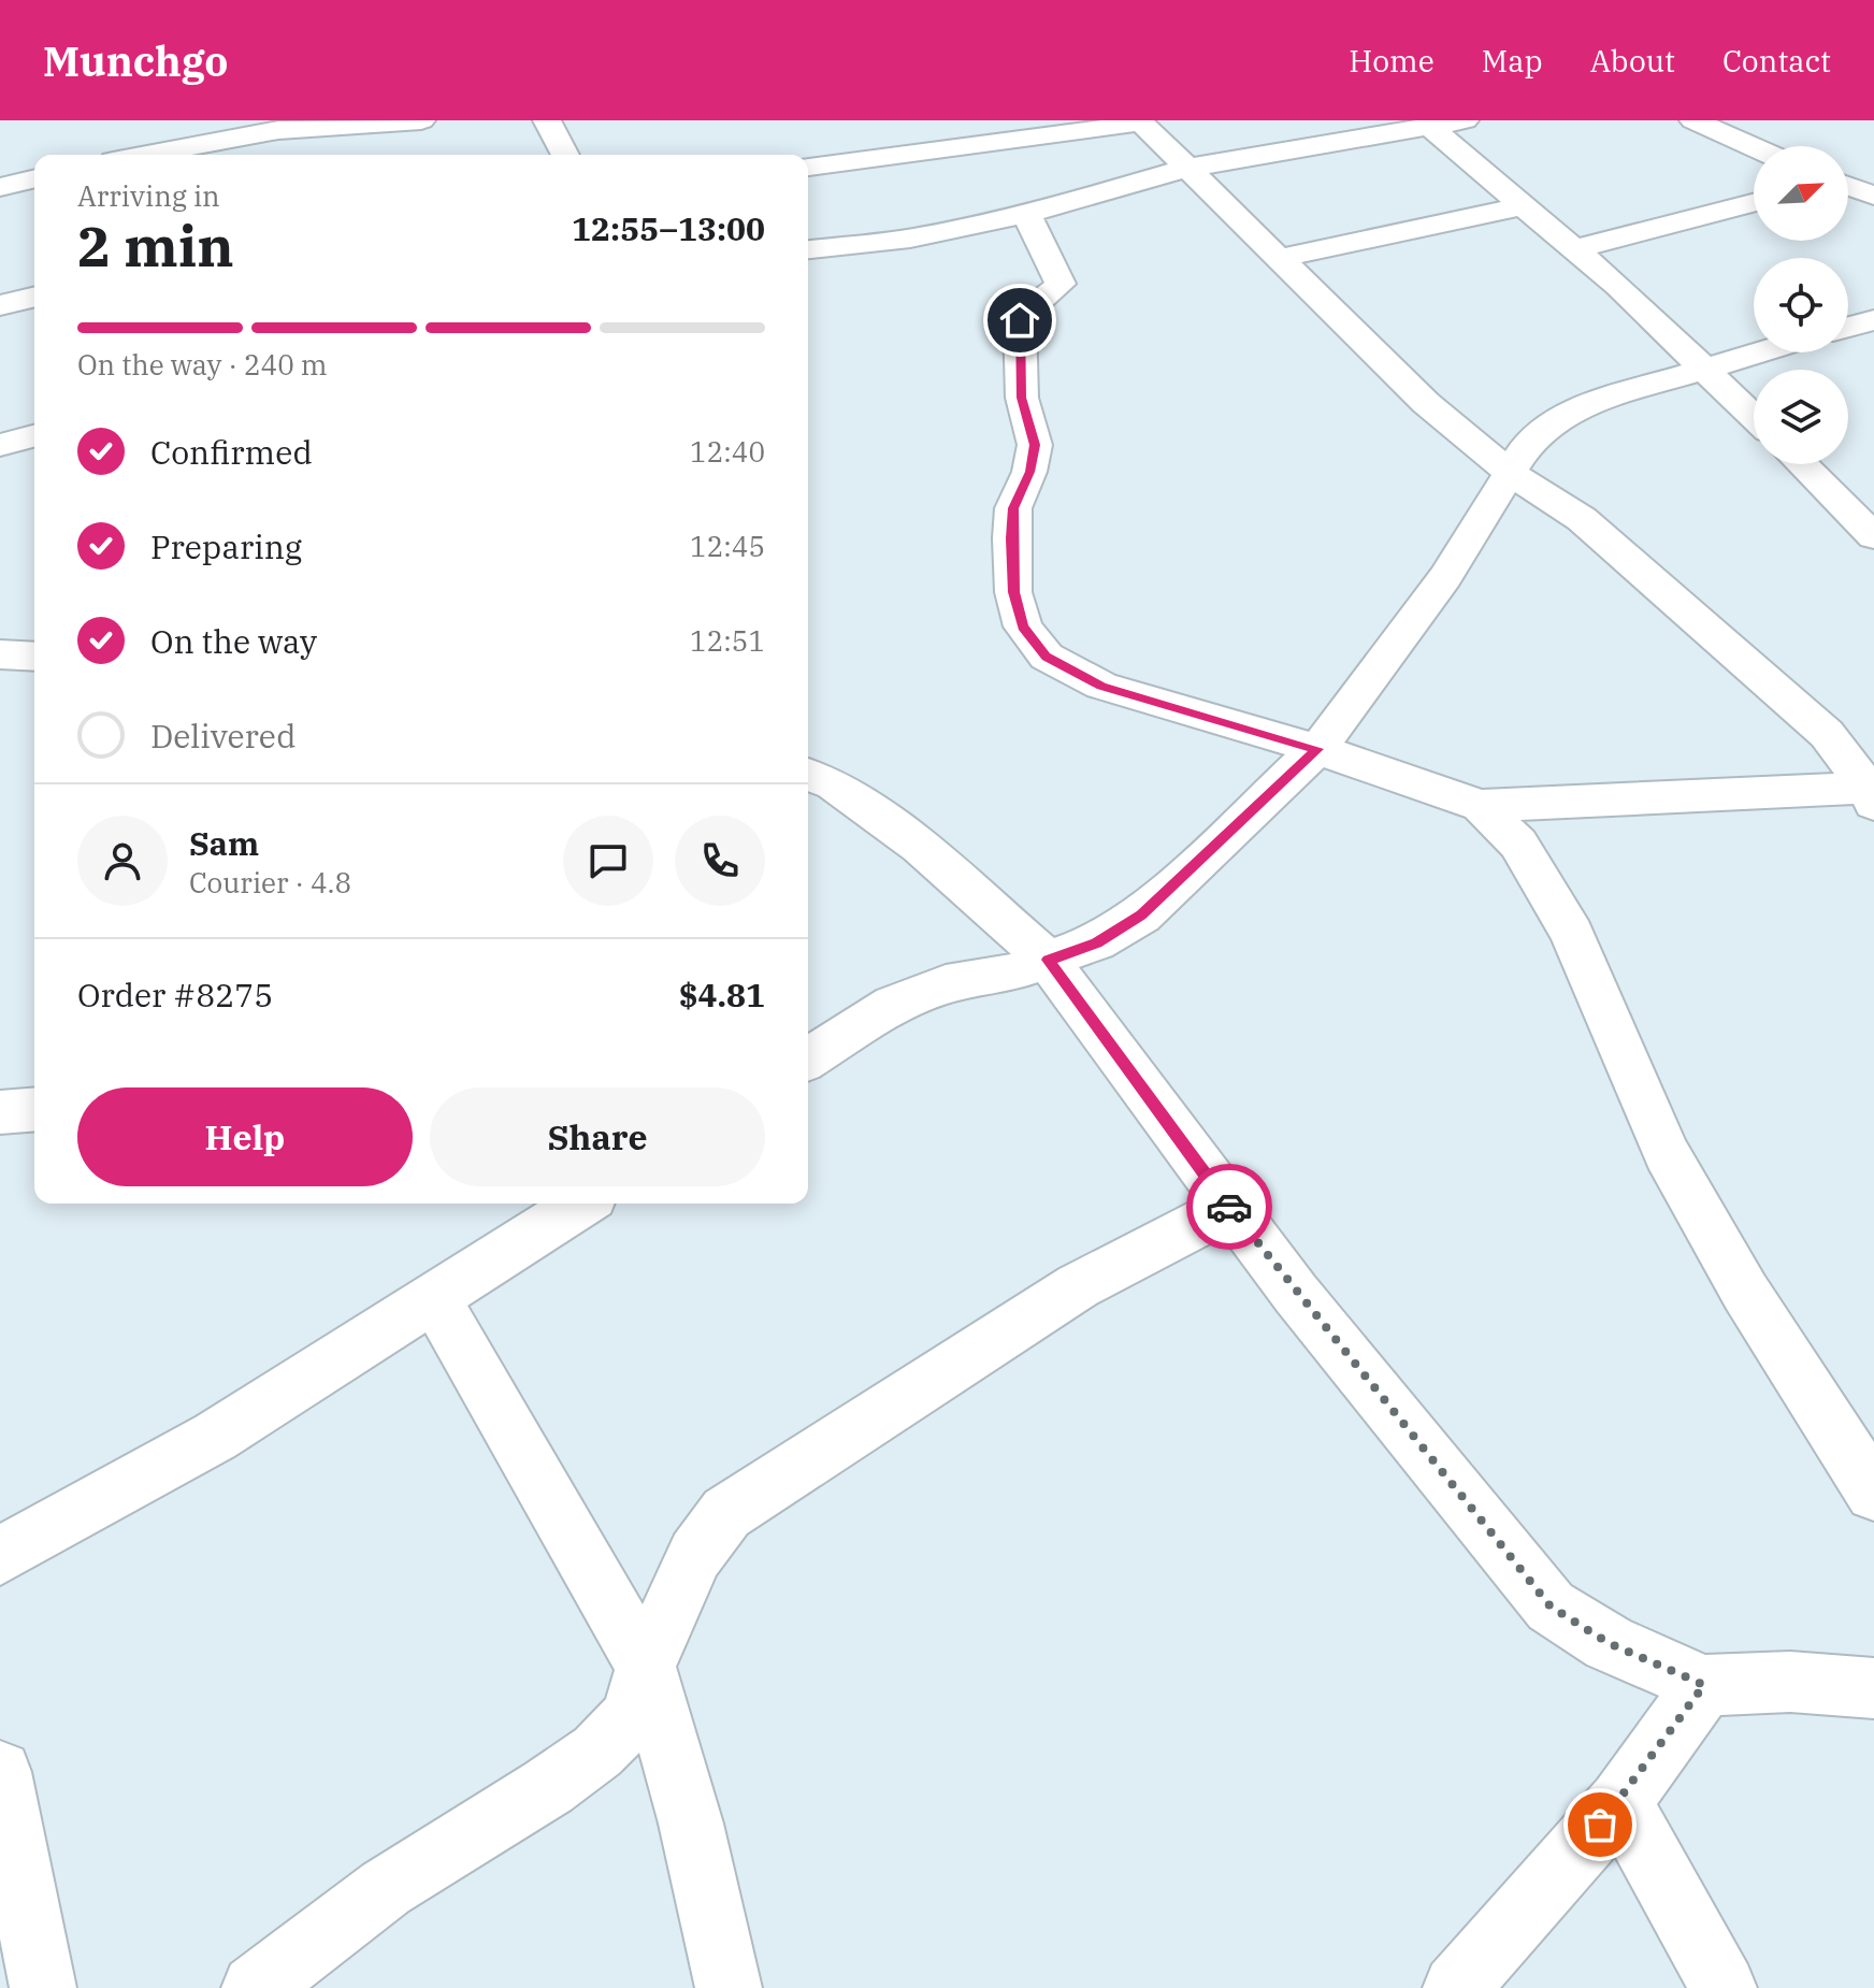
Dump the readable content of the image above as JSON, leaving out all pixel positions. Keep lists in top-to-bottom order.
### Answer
{
  "north": "top right",
  "page": {
    "header": "Munchgo",
    "nav": [
      "Home",
      "Map",
      "About",
      "Contact"
    ],
    "heading": ["2 min", "Arriving in", "12:55–13:00"],
    "panel": [
      "Sam",
      "Courier · 4.8",
      "Order #8275",
      "$4.81"
    ],
    "bar": "On the way · 240 m",
    "list": [
      ["Confirmed", "12:40"],
      ["Preparing", "12:45"],
      ["On the way", "12:51"],
      "Delivered"
    ],
    "buttons": ["Help", "Share"]
  }
}
